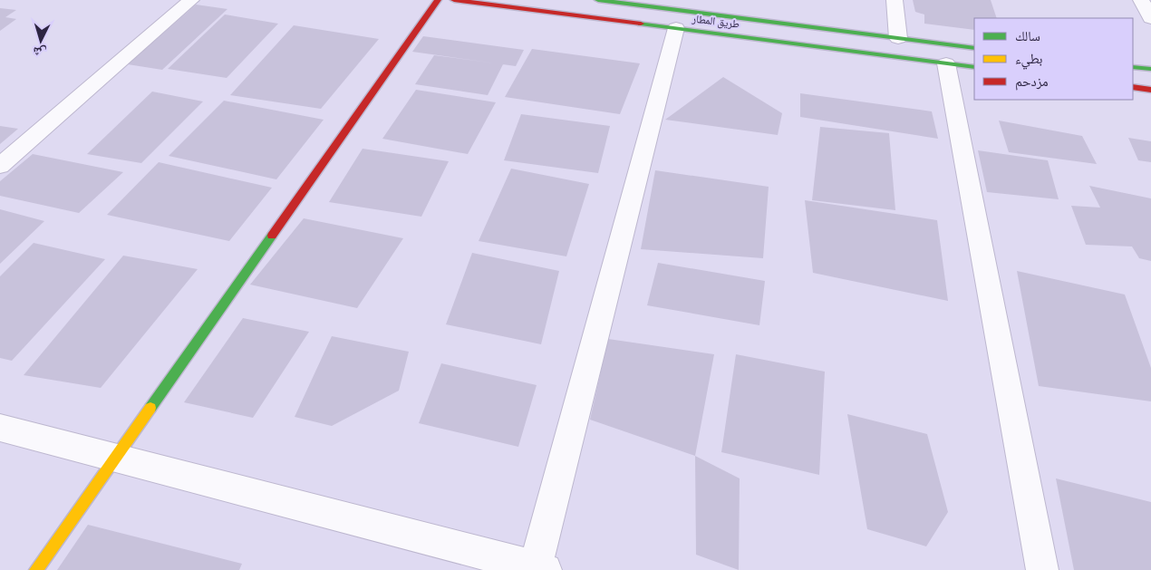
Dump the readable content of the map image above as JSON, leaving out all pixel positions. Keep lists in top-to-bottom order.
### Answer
{
  "streets": {
    "main road": ["طريق المطار"]
  },
  "legend": ["سالك", "بطيء", "مزدحم"],
  "north": "bottom"
}
